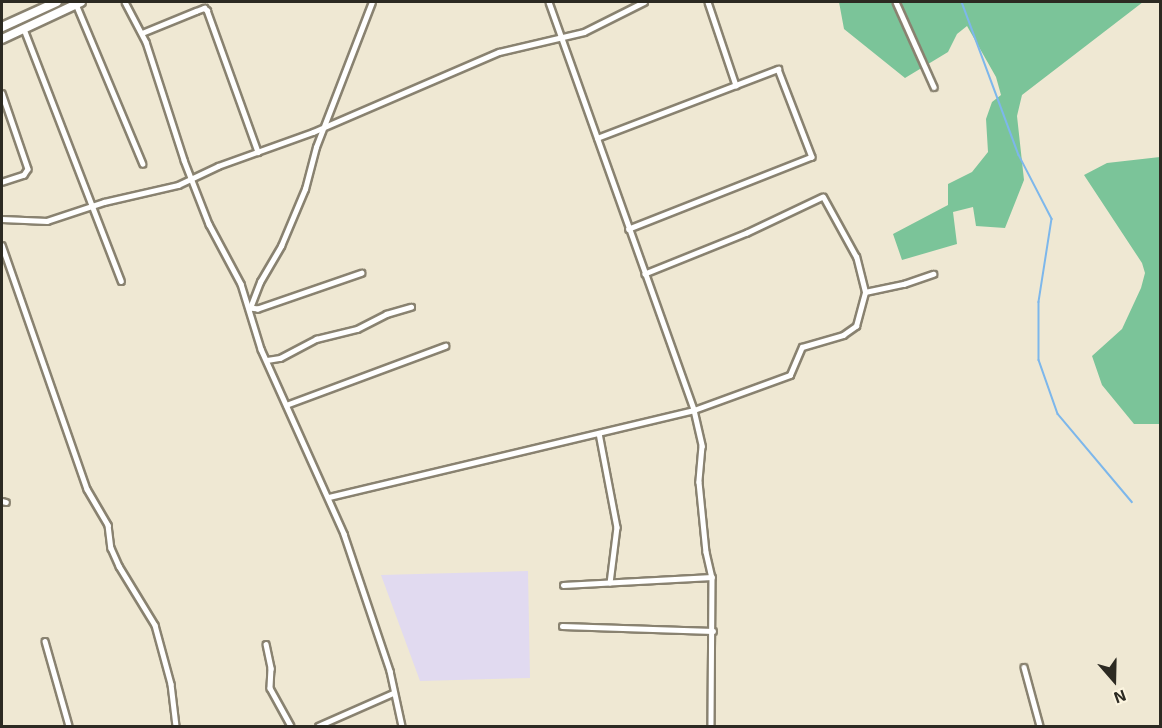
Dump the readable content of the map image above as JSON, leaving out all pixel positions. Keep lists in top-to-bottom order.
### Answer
{
  "north": "bottom"
}
